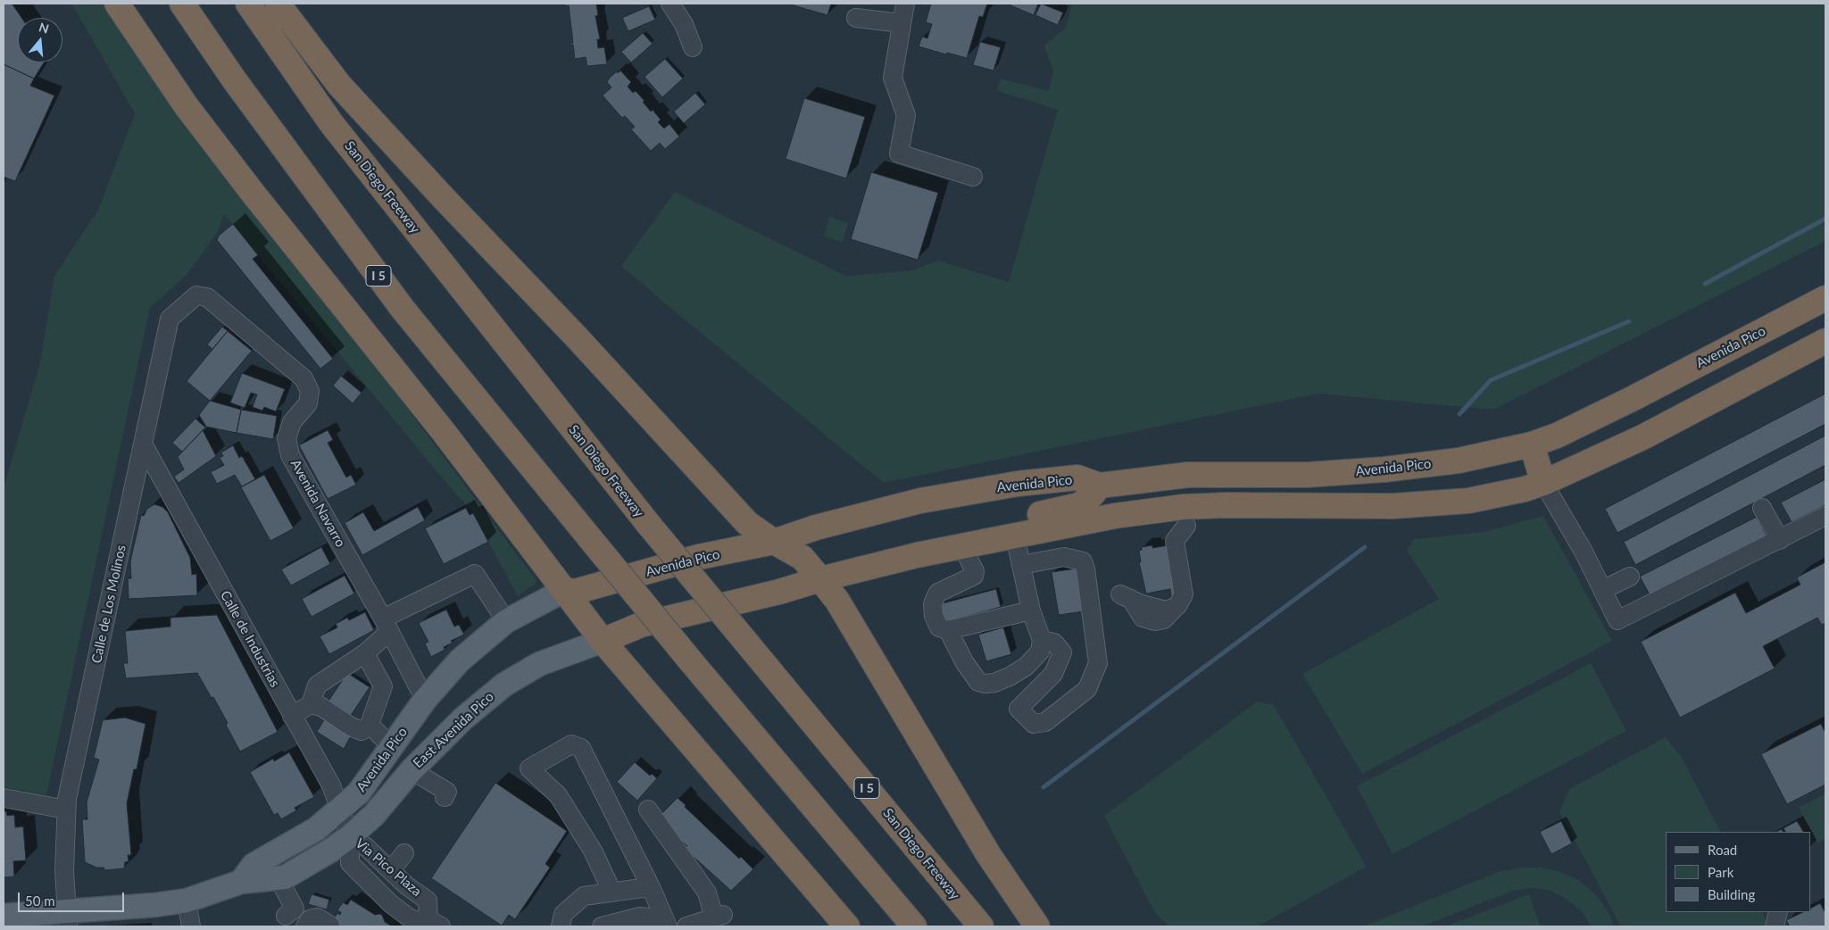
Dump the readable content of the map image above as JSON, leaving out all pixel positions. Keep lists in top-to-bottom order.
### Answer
{
  "streets": {
    "highway": [
      "San Diego Freeway",
      "I 5",
      "Avenida Pico",
      "East Avenida Pico"
    ],
    "street": [
      "Avenida Navarro",
      "Calle de Los Molinos",
      "Calle de Industrias",
      "Via Pico Plaza"
    ]
  },
  "crossings": [
    ["Avenida Pico", "Avenida Navarro"],
    ["Avenida Pico", "Calle de Industrias"],
    ["Avenida Navarro", "Calle de Los Molinos"],
    ["Calle de Los Molinos", "Calle de Industrias"],
    ["Calle de Los Molinos", "East Avenida Pico"],
    ["Calle de Industrias", "East Avenida Pico"],
    ["Calle de Industrias", "Via Pico Plaza"],
    ["East Avenida Pico", "Via Pico Plaza"]
  ],
  "legend": ["Road", "Park", "Building"],
  "scale_bar": "50 m",
  "north": "top"
}
